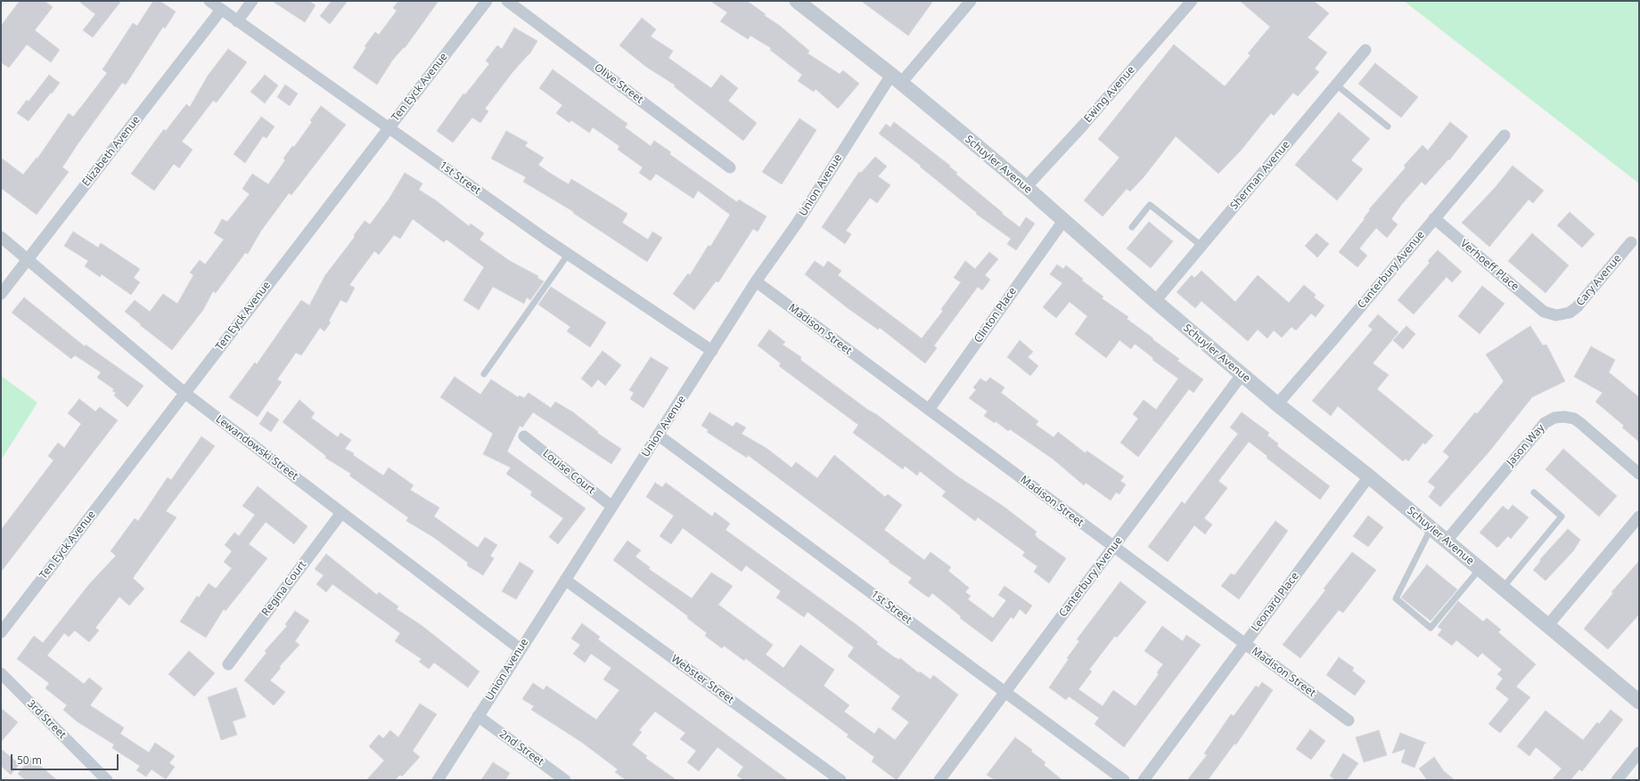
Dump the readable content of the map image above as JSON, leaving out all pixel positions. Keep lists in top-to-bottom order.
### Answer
{
  "streets": {
    "street": [
      "Olive Street",
      "Ten Eyck Avenue",
      "Ewing Avenue",
      "Elizabeth Avenue",
      "Schuyler Avenue",
      "Sherman Avenue",
      "1st Street",
      "Union Avenue",
      "Verhoeff Place",
      "Canterbury Avenue",
      "Cary Avenue",
      "Clinton Place",
      "Madison Street",
      "Jason Way",
      "Lewandowski Street",
      "Louise Court",
      "Regina Court",
      "Leonard Place",
      "Webster Street",
      "3rd Street",
      "2nd Street"
    ]
  },
  "crossings": [
    ["Ten Eyck Avenue", "1st Street"],
    ["Ten Eyck Avenue", "Lewandowski Street"],
    ["Ewing Avenue", "Schuyler Avenue"],
    ["Elizabeth Avenue", "1st Street"],
    ["Elizabeth Avenue", "Lewandowski Street"],
    ["Schuyler Avenue", "Sherman Avenue"],
    ["Schuyler Avenue", "Union Avenue"],
    ["Schuyler Avenue", "Canterbury Avenue"],
    ["Schuyler Avenue", "Clinton Place"],
    ["Schuyler Avenue", "Jason Way"],
    ["Schuyler Avenue", "Leonard Place"],
    ["1st Street", "Union Avenue"],
    ["1st Street", "Canterbury Avenue"],
    ["Union Avenue", "Madison Street"],
    ["Union Avenue", "Lewandowski Street"],
    ["Union Avenue", "Louise Court"],
    ["Union Avenue", "Webster Street"],
    ["Union Avenue", "2nd Street"],
    ["Verhoeff Place", "Canterbury Avenue"],
    ["Verhoeff Place", "Cary Avenue"],
    ["Canterbury Avenue", "Madison Street"],
    ["Clinton Place", "Madison Street"],
    ["Madison Street", "Leonard Place"],
    ["Lewandowski Street", "Regina Court"]
  ],
  "scale_bar": "50 m"
}
